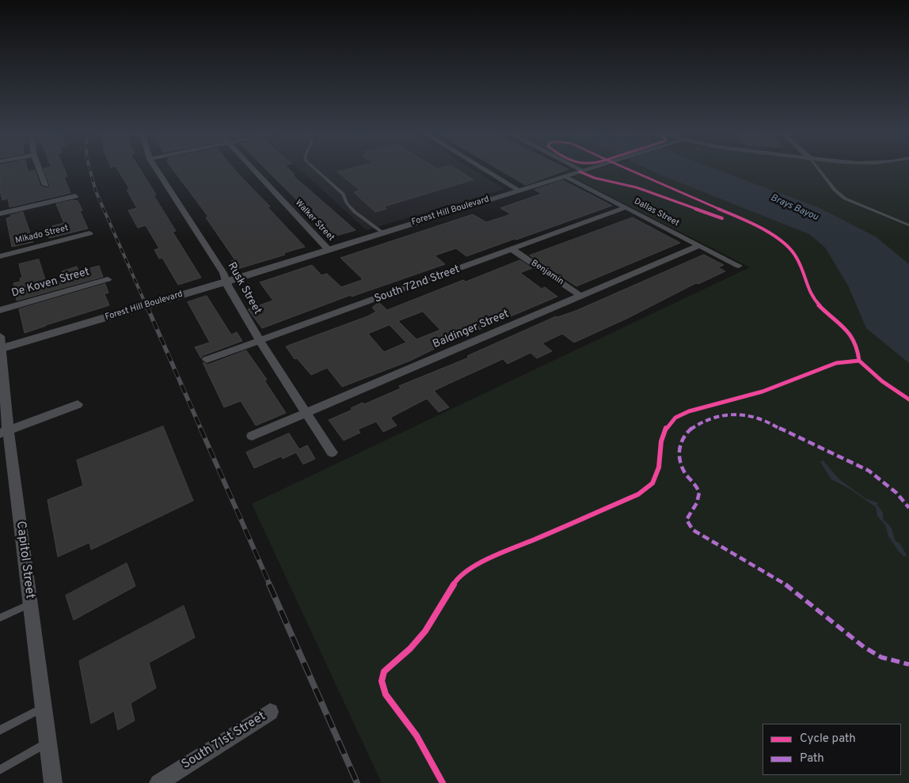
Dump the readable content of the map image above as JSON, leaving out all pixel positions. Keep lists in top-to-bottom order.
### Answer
{
  "streets": {
    "street": [
      "Forest Hill Boulevard",
      "Dallas Street",
      "Walker Street",
      "Mikado Street",
      "Benjamin",
      "De Koven Street",
      "South 72nd Street",
      "Rusk Street",
      "Baldinger Street",
      "Capitol Street",
      "South 71st Street"
    ]
  },
  "crossings": [
    ["Forest Hill Boulevard", "Dallas Street"],
    ["Forest Hill Boulevard", "Walker Street"],
    ["Forest Hill Boulevard", "Rusk Street"],
    ["Forest Hill Boulevard", "Capitol Street"],
    ["Dallas Street", "South 72nd Street"],
    ["Dallas Street", "Baldinger Street"],
    ["Benjamin", "South 72nd Street"],
    ["Benjamin", "Baldinger Street"],
    ["South 72nd Street", "Rusk Street"],
    ["Rusk Street", "Baldinger Street"]
  ],
  "water": ["Brays Bayou"],
  "legend": ["Cycle path", "Path"]
}
